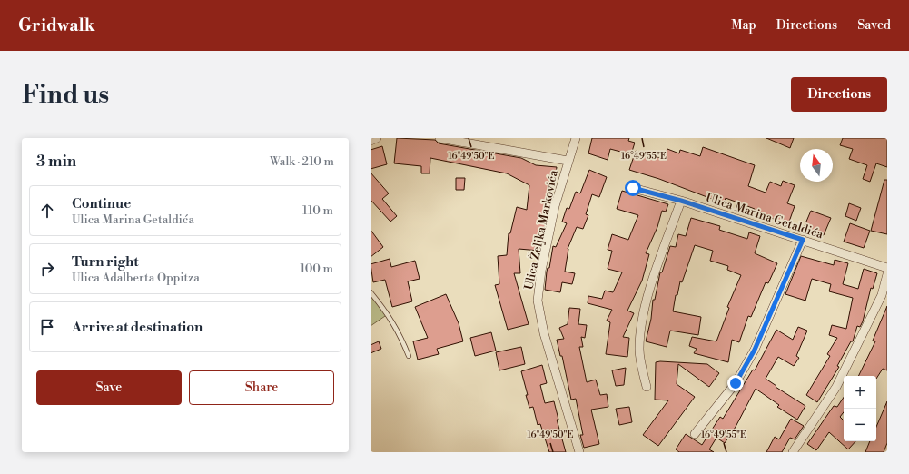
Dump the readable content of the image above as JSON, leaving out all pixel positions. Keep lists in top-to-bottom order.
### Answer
{
  "streets": {
    "street": ["Ulica Marina Getaldića", "Ulica Željka Markovića"]
  },
  "north": "top",
  "page": {
    "header": "Gridwalk",
    "nav": ["Map", "Directions", "Saved"],
    "buttons": [
      "Directions",
      ["Save", "Share"]
    ],
    "title": "Find us",
    "heading": ["3 min", "Walk · 210 m"],
    "list": [
      ["Continue", "Ulica Marina Getaldića", "110 m"],
      ["Turn right", "Ulica Adalberta Oppitza", "100 m"],
      "Arrive at destination"
    ],
    "map_buttons": ["+", "−"]
  },
  "coordinates": ["16°49'50\"E", "16°49'55\"E"]
}
